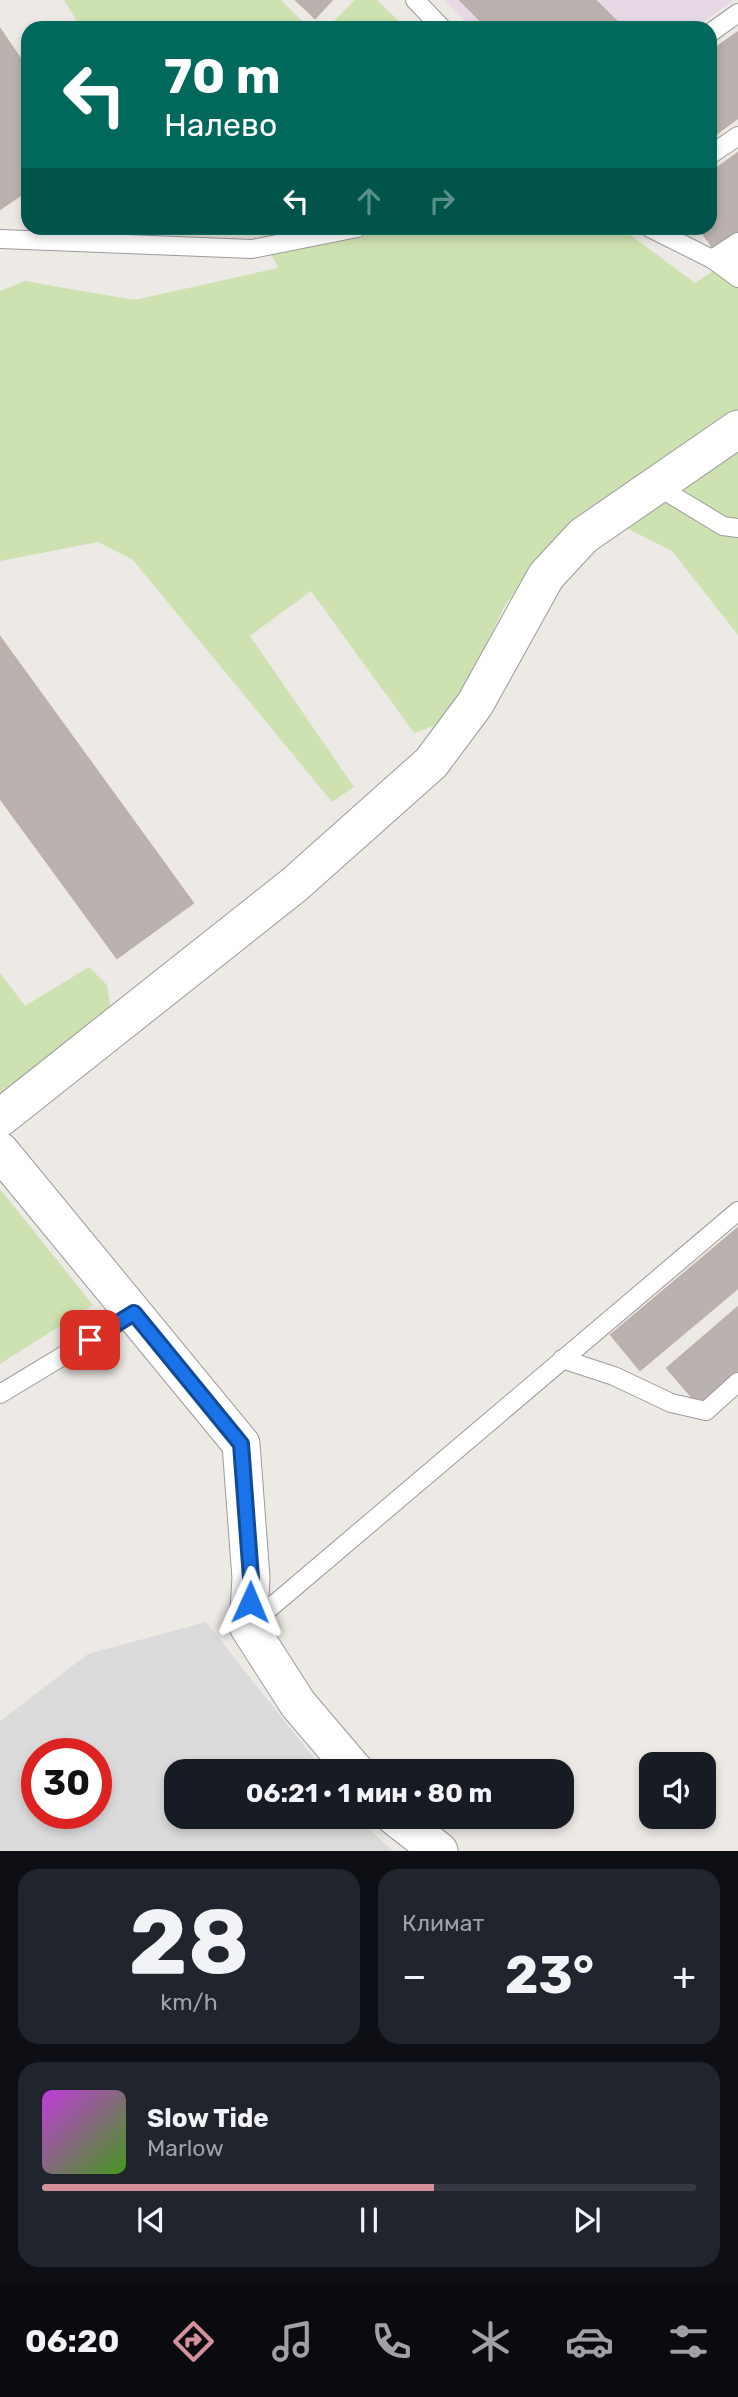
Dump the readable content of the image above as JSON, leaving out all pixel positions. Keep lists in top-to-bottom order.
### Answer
{
  "page": {
    "turn": ["70 m", "Налево"],
    "limit": "30",
    "trip": "06:21 · 1 мин · 80 m",
    "tile": [
      ["28", "km/h"],
      "Климат"
    ],
    "heat": ["−", "23°", "+"],
    "song": ["Slow Tide", "Marlow"],
    "tabs": "06:20"
  }
}
